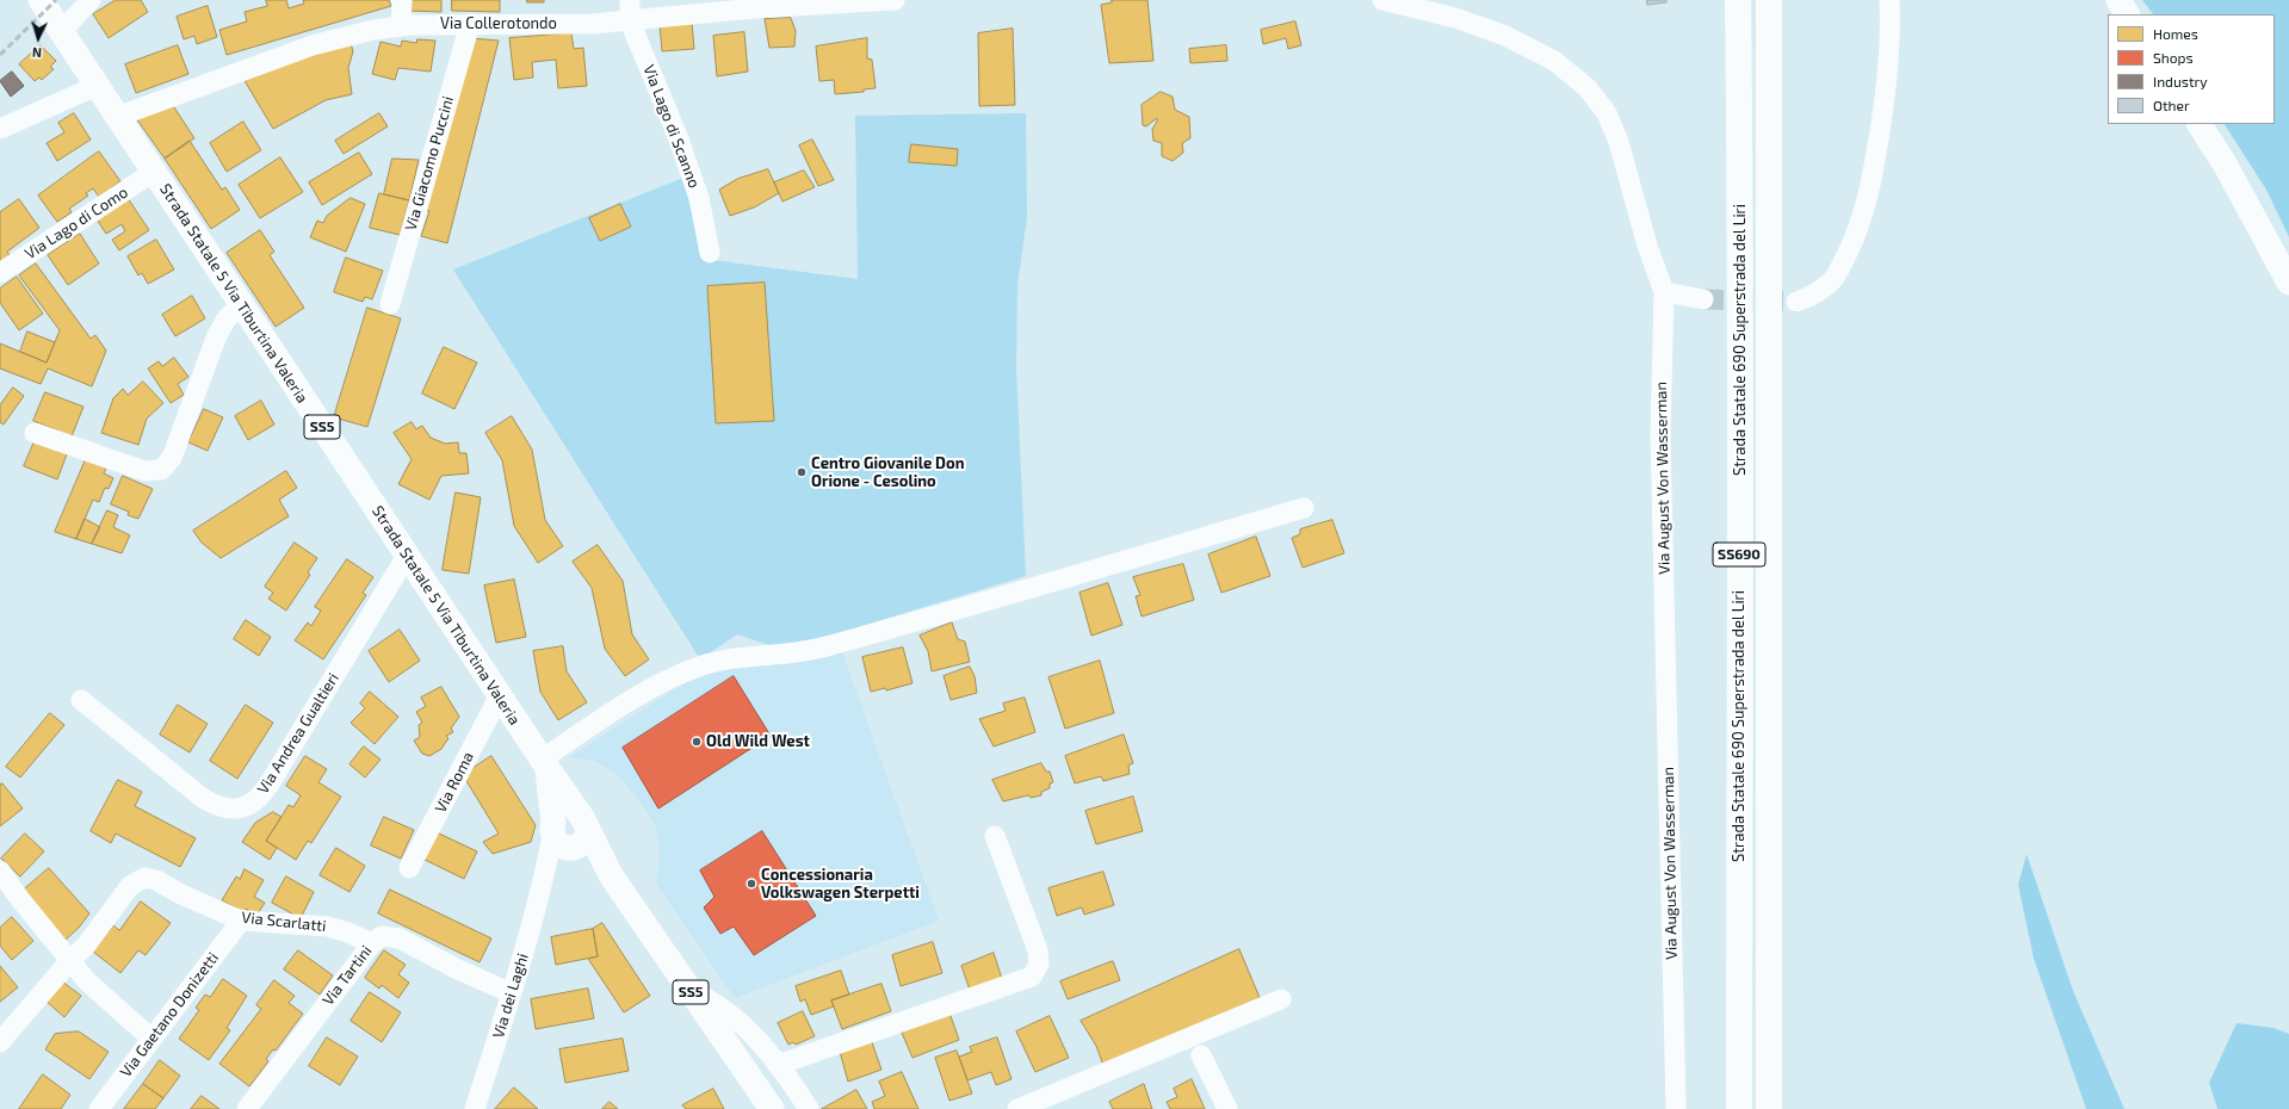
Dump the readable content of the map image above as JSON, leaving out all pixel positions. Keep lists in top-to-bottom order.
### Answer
{
  "streets": {
    "highway": ["Strada Statale 690 Superstrada del Liri", "SS690"],
    "main road": ["Strada Statale 5 Via Tiburtina Valeria", "SS5"],
    "street": [
      "Via Collerotondo",
      "Via Lago di Scanno",
      "Via Giacomo Puccini",
      "Via Lago di Como",
      "Via August Von Wasserman",
      "Via Andrea Gualtieri",
      "Via Roma",
      "Via Scarlatti",
      "Via Tartini",
      "Via dei Laghi",
      "Via Gaetano Donizetti"
    ]
  },
  "crossings": [
    ["Via Collerotondo", "Via Lago di Scanno"],
    ["Via Collerotondo", "Via Giacomo Puccini"],
    ["Via Collerotondo", "Strada Statale 5 Via Tiburtina Valeria"],
    ["Via Lago di Como", "Strada Statale 5 Via Tiburtina Valeria"],
    ["Strada Statale 5 Via Tiburtina Valeria", "Via Andrea Gualtieri"],
    ["Strada Statale 5 Via Tiburtina Valeria", "Via Roma"],
    ["Strada Statale 5 Via Tiburtina Valeria", "Via dei Laghi"],
    ["Via Scarlatti", "Via Tartini"],
    ["Via Scarlatti", "Via Gaetano Donizetti"],
    ["Via Tartini", "Via dei Laghi"]
  ],
  "places": ["Centro Giovanile Don Orione - Cesolino", "Old Wild West", "Concessionaria Volkswagen Sterpetti"],
  "legend": [
    "Homes",
    "Shops",
    "Industry",
    "Other"
  ],
  "north": "bottom"
}
